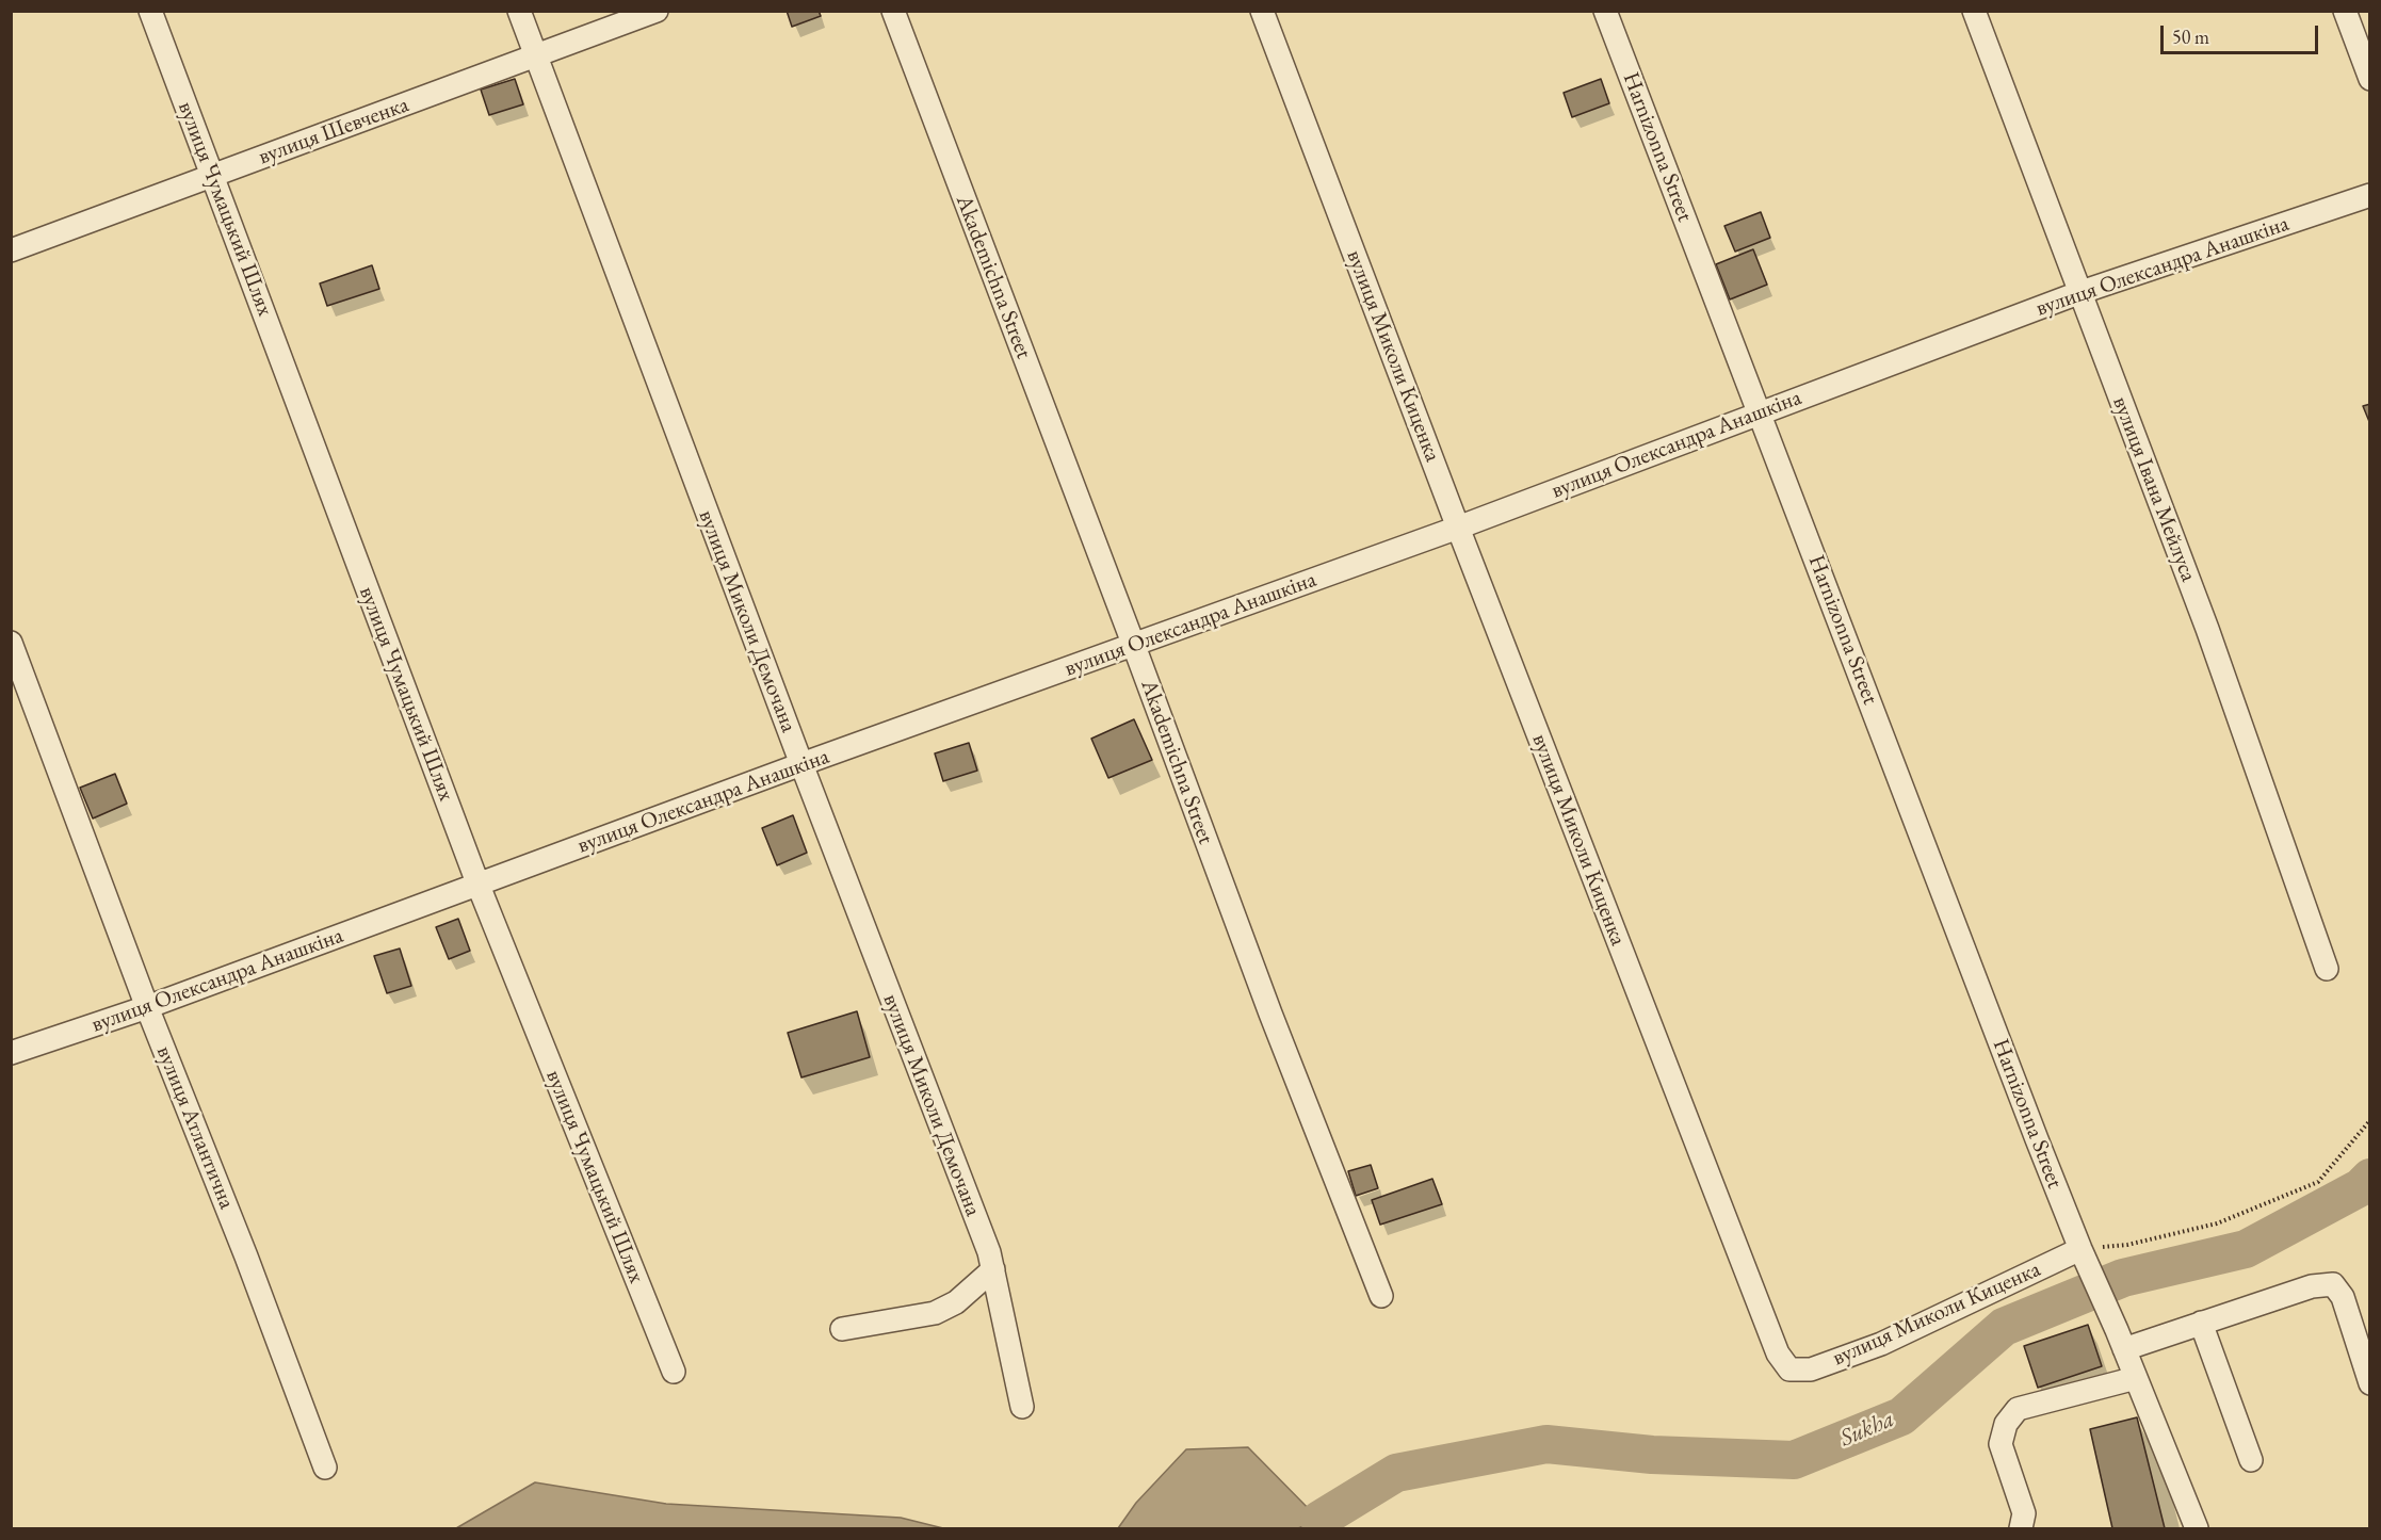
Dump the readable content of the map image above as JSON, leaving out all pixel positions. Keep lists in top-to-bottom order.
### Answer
{
  "streets": {
    "street": [
      "вулиця Шевченка",
      "Harnizonna Street",
      "вулиця Чумацький Шлях",
      "вулиця Олександра Анашкіна",
      "Akademichna Street",
      "вулиця Миколи Киценка",
      "вулиця Івана Мейлуса",
      "вулиця Миколи Демочана",
      "вулиця Атлантична"
    ]
  },
  "crossings": [
    ["вулиця Шевченка", "вулиця Чумацький Шлях"],
    ["вулиця Шевченка", "вулиця Миколи Демочана"],
    ["Harnizonna Street", "вулиця Олександра Анашкіна"],
    ["Harnizonna Street", "вулиця Миколи Киценка"],
    ["вулиця Чумацький Шлях", "вулиця Олександра Анашкіна"],
    ["вулиця Олександра Анашкіна", "Akademichna Street"],
    ["вулиця Олександра Анашкіна", "вулиця Миколи Киценка"],
    ["вулиця Олександра Анашкіна", "вулиця Івана Мейлуса"],
    ["вулиця Олександра Анашкіна", "вулиця Миколи Демочана"],
    ["вулиця Олександра Анашкіна", "вулиця Атлантична"]
  ],
  "water": ["Sukha"],
  "scale_bar": "50 m"
}
